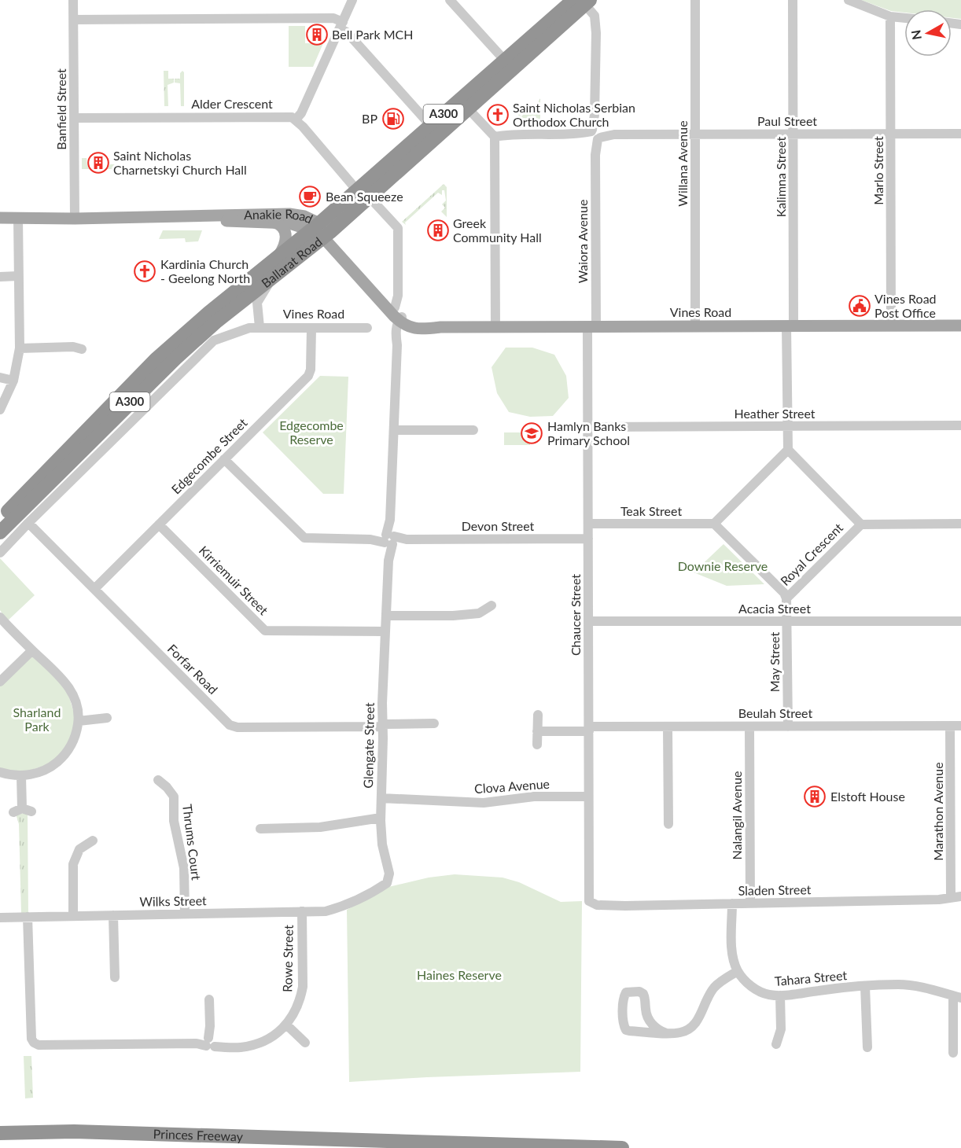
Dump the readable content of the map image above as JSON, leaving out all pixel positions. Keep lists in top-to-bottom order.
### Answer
{
  "streets": {
    "highway": ["A300", "Ballarat Road", "Princes Freeway"],
    "main road": ["Anakie Road", "Vines Road"],
    "street": [
      "Alder Crescent",
      "Banfield Street",
      "Paul Street",
      "Willana Avenue",
      "Marlo Street",
      "Kalimna Street",
      "Waiora Avenue",
      "Heather Street",
      "Edgecombe Street",
      "Teak Street",
      "Devon Street",
      "Royal Crescent",
      "Kirriemuir Street",
      "Acacia Street",
      "Chaucer Street",
      "May Street",
      "Forfar Road",
      "Beulah Street",
      "Glengate Street",
      "Clova Avenue",
      "Marathon Avenue",
      "Nalangil Avenue",
      "Thrums Court",
      "Sladen Street",
      "Wilks Street",
      "Rowe Street",
      "Tahara Street"
    ]
  },
  "crossings": [
    ["Alder Crescent", "Banfield Street"],
    ["Banfield Street", "Anakie Road"],
    ["Paul Street", "Willana Avenue"],
    ["Paul Street", "Marlo Street"],
    ["Paul Street", "Kalimna Street"],
    ["Paul Street", "Waiora Avenue"],
    ["Willana Avenue", "Vines Road"],
    ["Marlo Street", "Vines Road"],
    ["Kalimna Street", "Vines Road"],
    ["Kalimna Street", "Heather Street"],
    ["Kalimna Street", "Royal Crescent"],
    ["Anakie Road", "Ballarat Road"],
    ["Anakie Road", "Vines Road"],
    ["Anakie Road", "Glengate Street"],
    ["Waiora Avenue", "Ballarat Road"],
    ["Waiora Avenue", "Vines Road"],
    ["Waiora Avenue", "Chaucer Street"],
    ["Ballarat Road", "Glengate Street"],
    ["Vines Road", "Edgecombe Street"],
    ["Vines Road", "Chaucer Street"],
    ["Vines Road", "Forfar Road"],
    ["Vines Road", "Glengate Street"],
    ["Heather Street", "Chaucer Street"],
    ["Edgecombe Street", "Devon Street"],
    ["Edgecombe Street", "Kirriemuir Street"],
    ["Edgecombe Street", "Forfar Road"],
    ["Teak Street", "Chaucer Street"],
    ["Devon Street", "Chaucer Street"],
    ["Devon Street", "Glengate Street"],
    ["Royal Crescent", "May Street"],
    ["Kirriemuir Street", "Glengate Street"],
    ["Acacia Street", "Chaucer Street"],
    ["Acacia Street", "May Street"],
    ["Chaucer Street", "Beulah Street"],
    ["Chaucer Street", "Clova Avenue"],
    ["Chaucer Street", "Sladen Street"],
    ["May Street", "Beulah Street"],
    ["Forfar Road", "Glengate Street"],
    ["Beulah Street", "Marathon Avenue"],
    ["Beulah Street", "Nalangil Avenue"],
    ["Glengate Street", "Clova Avenue"],
    ["Glengate Street", "Wilks Street"],
    ["Marathon Avenue", "Sladen Street"],
    ["Nalangil Avenue", "Sladen Street"],
    ["Thrums Court", "Wilks Street"],
    ["Wilks Street", "Rowe Street"]
  ],
  "parks": [
    "Edgecombe Reserve",
    "Downie Reserve",
    "Sharland Park",
    "Haines Reserve"
  ],
  "places": {
    "building": [
      "Bell Park MCH",
      "Saint Nicholas Charnetskyi Church Hall",
      "Greek Community Hall",
      "Elstoft House"
    ],
    "church": ["Saint Nicholas Serbian Orthodox Church", "Kardinia Church - Geelong North"],
    "fuel station": ["BP"],
    "cafe": ["Bean Squeeze"],
    "public building": ["Vines Road Post Office"],
    "school or university": ["Hamlyn Banks Primary School"]
  },
  "north": "left"
}
